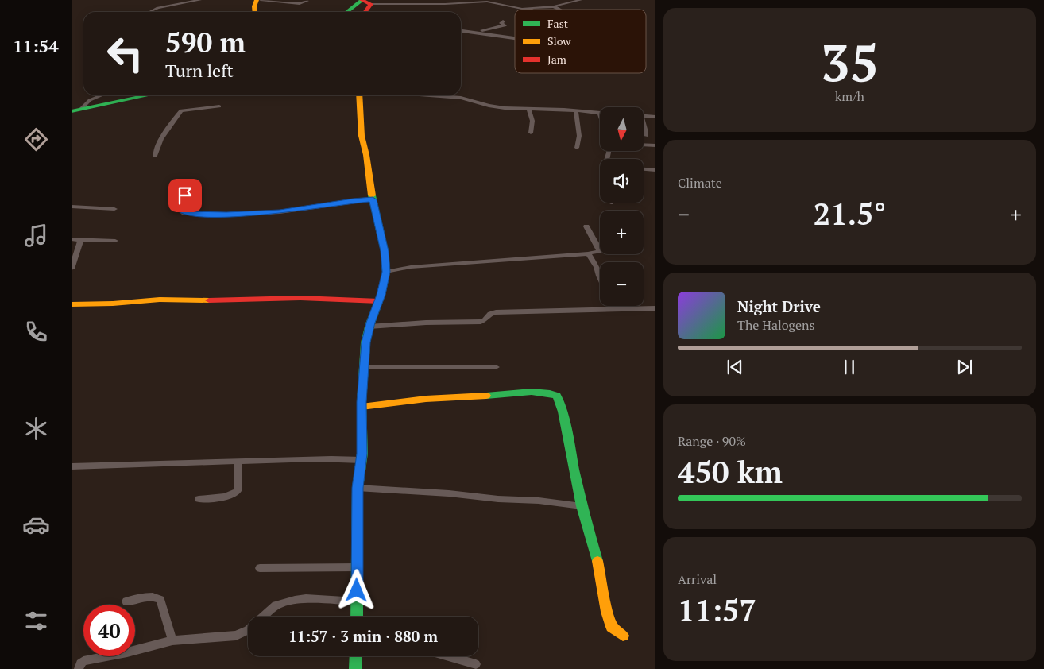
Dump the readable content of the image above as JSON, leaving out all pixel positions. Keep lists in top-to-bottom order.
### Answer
{
  "legend": ["Fast", "Slow", "Jam"],
  "north": "bottom",
  "page": {
    "tabs": "11:54",
    "tile": [
      ["35", "km/h"],
      "Climate",
      ["Range · 90%", "450 km"],
      ["Arrival", "11:57"]
    ],
    "turn": ["590 m", "Turn left"],
    "map_buttons": ["+", "−"],
    "heat": ["−", "21.5°", "+"],
    "song": ["Night Drive", "The Halogens"],
    "limit": "40",
    "trip": "11:57 · 3 min · 880 m"
  }
}
